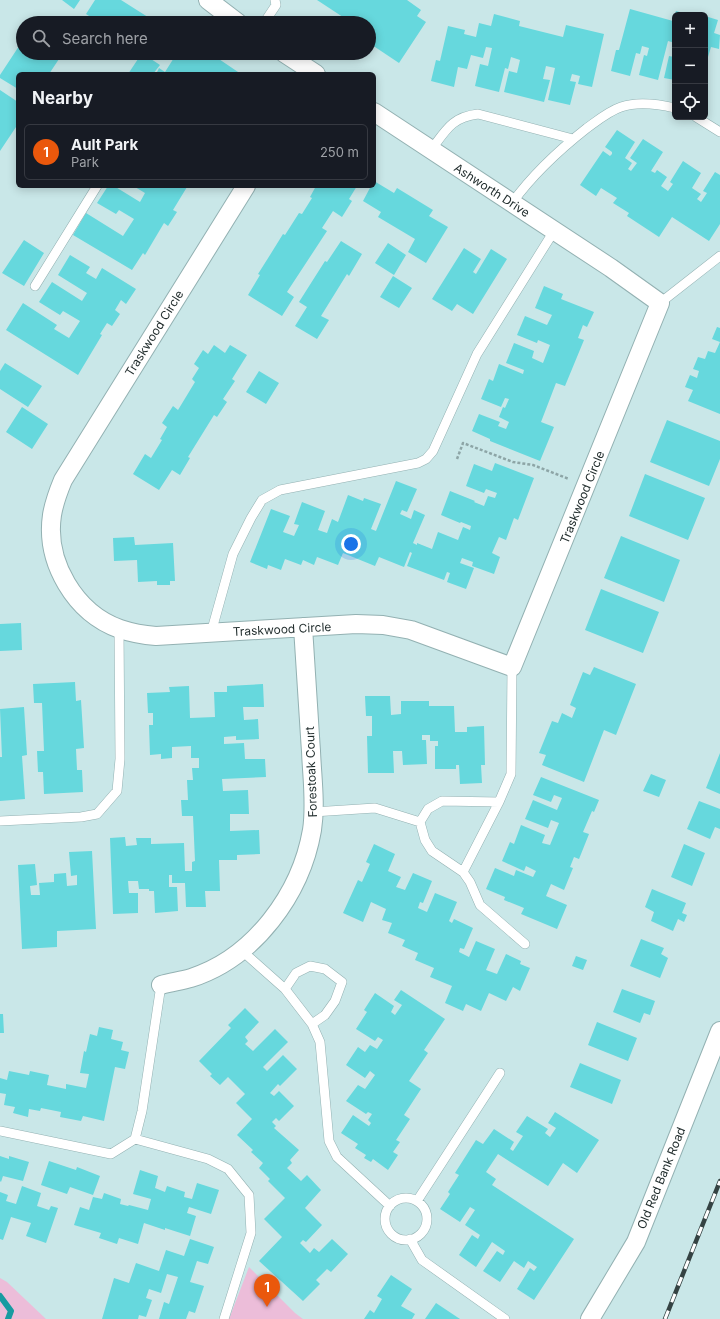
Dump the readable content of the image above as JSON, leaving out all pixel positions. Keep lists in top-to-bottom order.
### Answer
{
  "streets": {
    "street": [
      "Ashworth Drive",
      "Traskwood Circle",
      "Forestoak Court",
      "Old Red Bank Road"
    ]
  },
  "crossings": [
    ["Ashworth Drive", "Traskwood Circle"],
    ["Traskwood Circle", "Forestoak Court"]
  ],
  "page": {
    "map_buttons": ["+", "−"],
    "search": "Search here",
    "heading": "Nearby",
    "list": [
      {
        "mark": "1",
        "name": "Ault Park",
        "note": "Park",
        "value": "250 m"
      }
    ],
    "pins": "1"
  }
}
